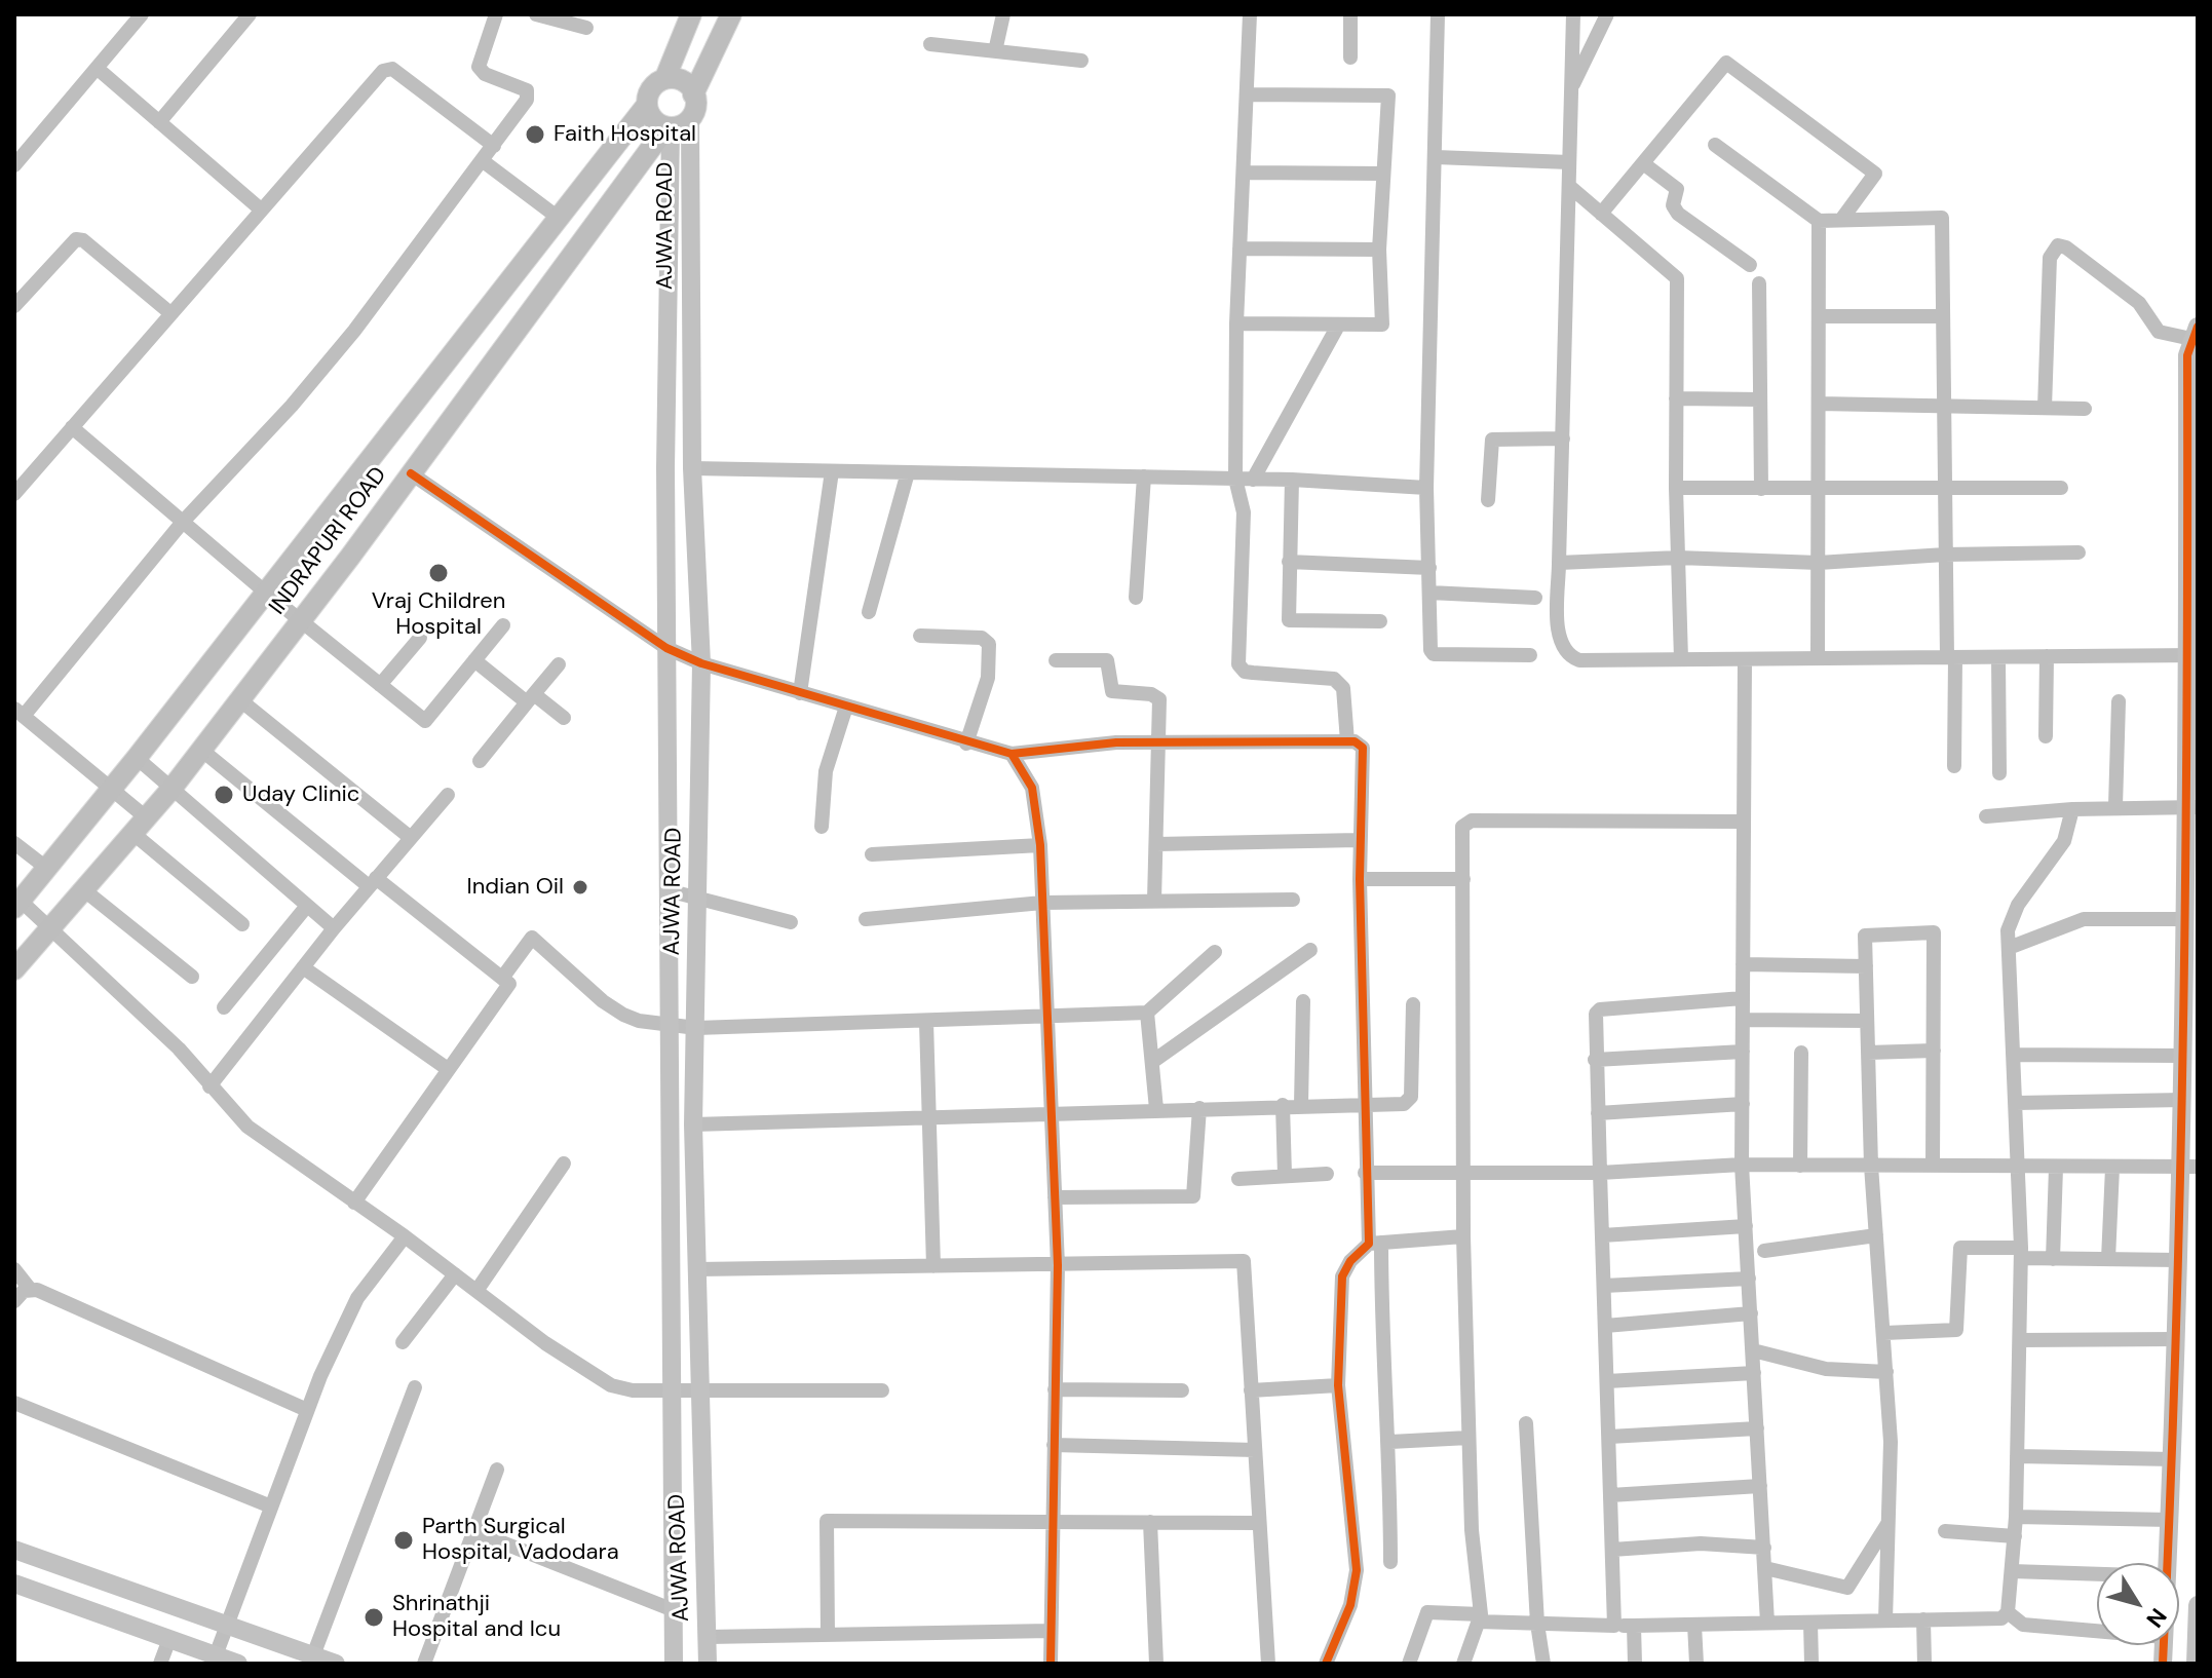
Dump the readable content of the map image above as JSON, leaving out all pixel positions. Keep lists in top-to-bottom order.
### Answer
{
  "streets": {
    "main road": ["AJWA ROAD", "INDRAPURI ROAD"]
  },
  "crossings": [
    ["AJWA ROAD", "INDRAPURI ROAD"]
  ],
  "places": [
    "Faith Hospital",
    "Vraj Children Hospital",
    "Uday Clinic",
    "Indian Oil",
    "Parth Surgical Hospital, Vadodara",
    "Shrinathji Hospital and Icu"
  ],
  "north": "bottom right"
}
